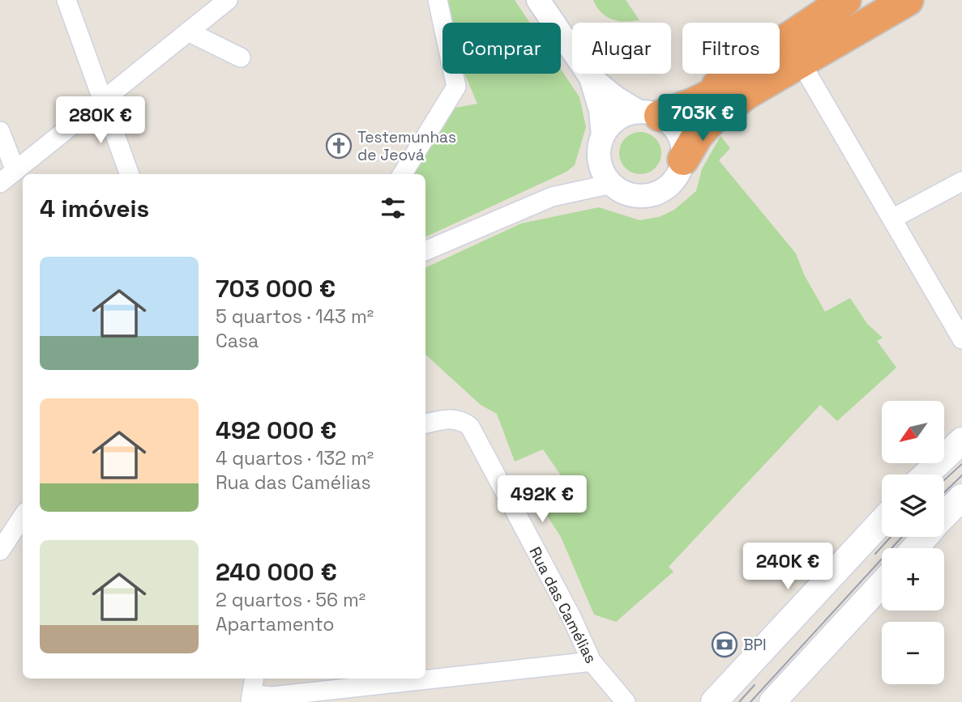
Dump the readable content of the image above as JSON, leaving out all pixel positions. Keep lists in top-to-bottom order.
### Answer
{
  "streets": {
    "street": ["Rua das Camélias"]
  },
  "places": {
    "church": ["Testemunhas de Jeová"],
    "bank": ["BPI"]
  },
  "north": "bottom left",
  "page": {
    "chip": ["Comprar", "Alugar", "Filtros"],
    "price": [
      "703K €",
      "280K €",
      "492K €",
      "240K €"
    ],
    "heading": "4 imóveis",
    "list": [
      {
        "name": "703 000 €",
        "note": "5 quartos · 143 m² · Casa"
      },
      {
        "name": "492 000 €",
        "note": "4 quartos · 132 m² · Rua das Camélias"
      },
      {
        "name": "240 000 €",
        "note": "2 quartos · 56 m² · Apartamento"
      }
    ],
    "map_buttons": ["+", "−"]
  }
}
